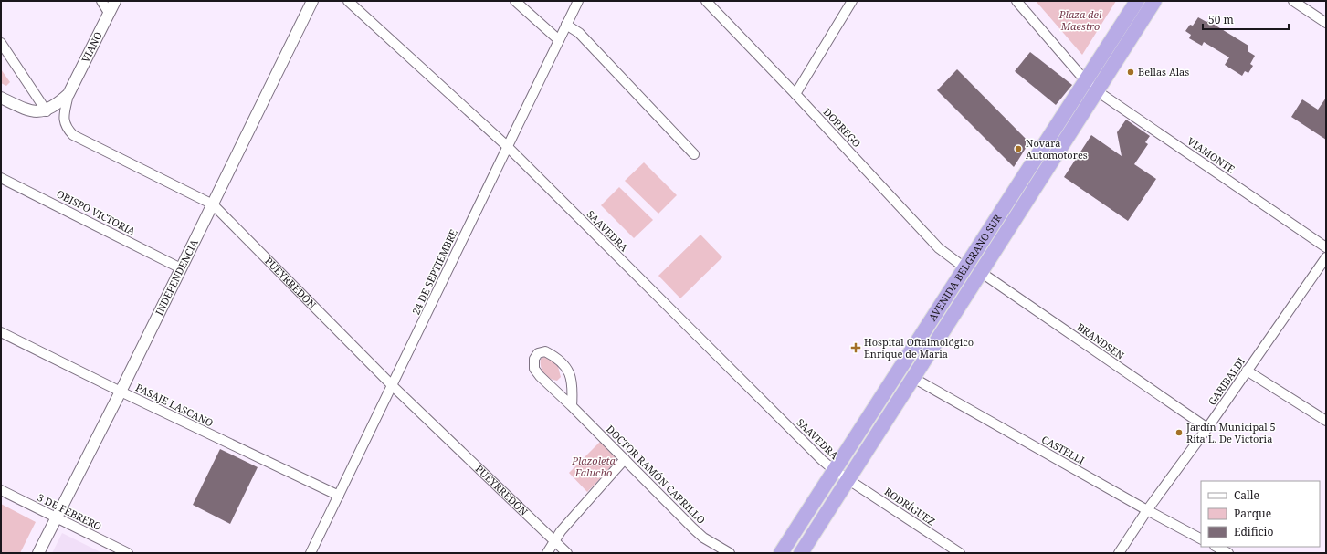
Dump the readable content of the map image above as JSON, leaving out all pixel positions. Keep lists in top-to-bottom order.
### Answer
{
  "streets": {
    "highway": ["AVENIDA BELGRANO SUR"],
    "street": [
      "VIANO",
      "DORREGO",
      "VIAMONTE",
      "OBISPO VICTORIA",
      "SAAVEDRA",
      "24 DE SEPTIEMBRE",
      "INDEPENDENCIA",
      "PUEYRREDÓN",
      "BRANDSEN",
      "GARIBALDI",
      "PASAJE LASCANO",
      "CASTELLI",
      "DOCTOR RAMÓN CARRILLO",
      "RODRÍGUEZ",
      "3 DE FEBRERO"
    ]
  },
  "crossings": [
    ["VIANO", "PUEYRREDÓN"],
    ["DORREGO", "AVENIDA BELGRANO SUR"],
    ["VIAMONTE", "AVENIDA BELGRANO SUR"],
    ["OBISPO VICTORIA", "INDEPENDENCIA"],
    ["SAAVEDRA", "AVENIDA BELGRANO SUR"],
    ["SAAVEDRA", "24 DE SEPTIEMBRE"],
    ["SAAVEDRA", "RODRÍGUEZ"],
    ["AVENIDA BELGRANO SUR", "BRANDSEN"],
    ["AVENIDA BELGRANO SUR", "CASTELLI"],
    ["AVENIDA BELGRANO SUR", "RODRÍGUEZ"],
    ["24 DE SEPTIEMBRE", "PUEYRREDÓN"],
    ["24 DE SEPTIEMBRE", "PASAJE LASCANO"],
    ["INDEPENDENCIA", "PUEYRREDÓN"],
    ["INDEPENDENCIA", "PASAJE LASCANO"],
    ["INDEPENDENCIA", "3 DE FEBRERO"],
    ["BRANDSEN", "GARIBALDI"],
    ["GARIBALDI", "CASTELLI"]
  ],
  "parks": ["Plaza del Maestro", "Plazoleta Falucho"],
  "places": {
    "other": ["Bellas Alas", "Novara Automotores", "Jardín Municipal 5 Rita L. De Victoria"],
    "health": ["Hospital Oftalmológico Enrique de Maria"]
  },
  "legend": ["Calle", "Parque", "Edificio"],
  "scale_bar": "50 m"
}
